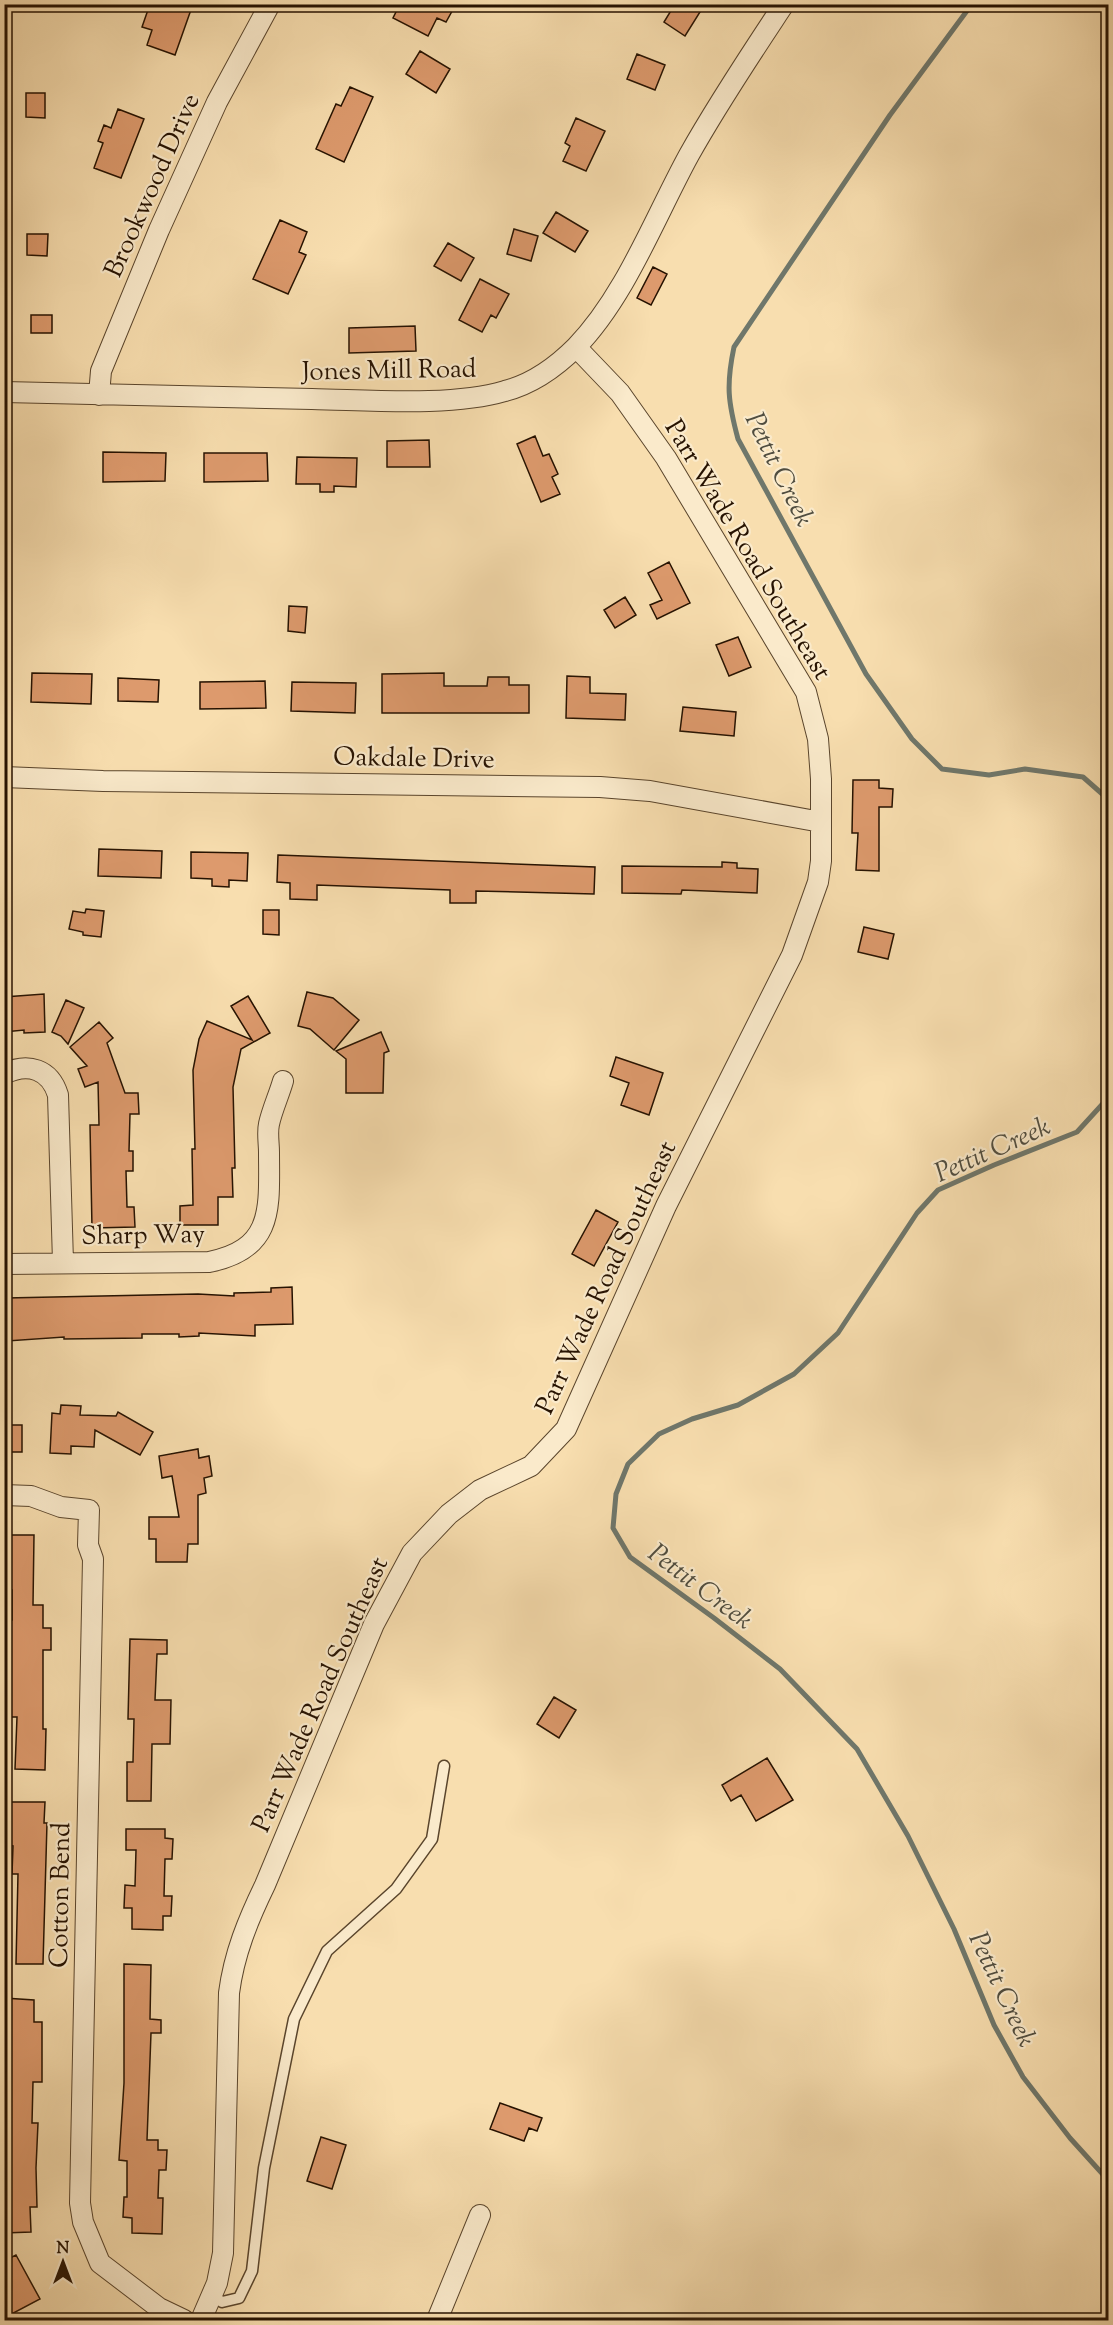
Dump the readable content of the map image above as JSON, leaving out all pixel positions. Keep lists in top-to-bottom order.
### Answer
{
  "streets": {
    "street": [
      "Brookwood Drive",
      "Jones Mill Road",
      "Parr Wade Road Southeast",
      "Oakdale Drive",
      "Sharp Way",
      "Cotton Bend"
    ]
  },
  "crossings": [
    ["Brookwood Drive", "Jones Mill Road"],
    ["Jones Mill Road", "Parr Wade Road Southeast"],
    ["Parr Wade Road Southeast", "Oakdale Drive"]
  ],
  "water": ["Pettit Creek"],
  "north": "top"
}
